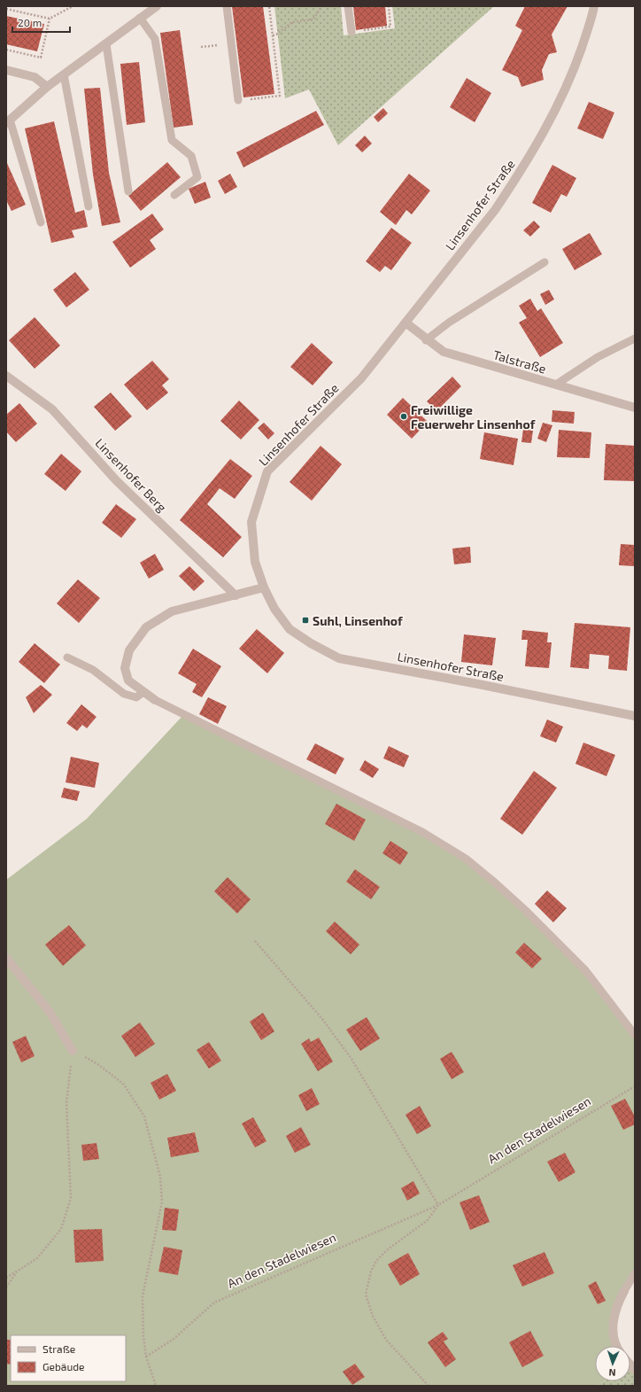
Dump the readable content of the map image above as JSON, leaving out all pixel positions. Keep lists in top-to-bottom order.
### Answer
{
  "streets": {
    "street": ["Linsenhofer Straße", "Talstraße", "Linsenhofer Berg"],
    "path": ["An den Stadelwiesen"]
  },
  "crossings": [
    ["Linsenhofer Straße", "Talstraße"]
  ],
  "places": {
    "other": ["Freiwillige Feuerwehr Linsenhof"],
    "transit": ["Suhl, Linsenhof"]
  },
  "legend": ["Straße", "Gebäude"],
  "scale_bar": "20 m",
  "north": "bottom"
}
